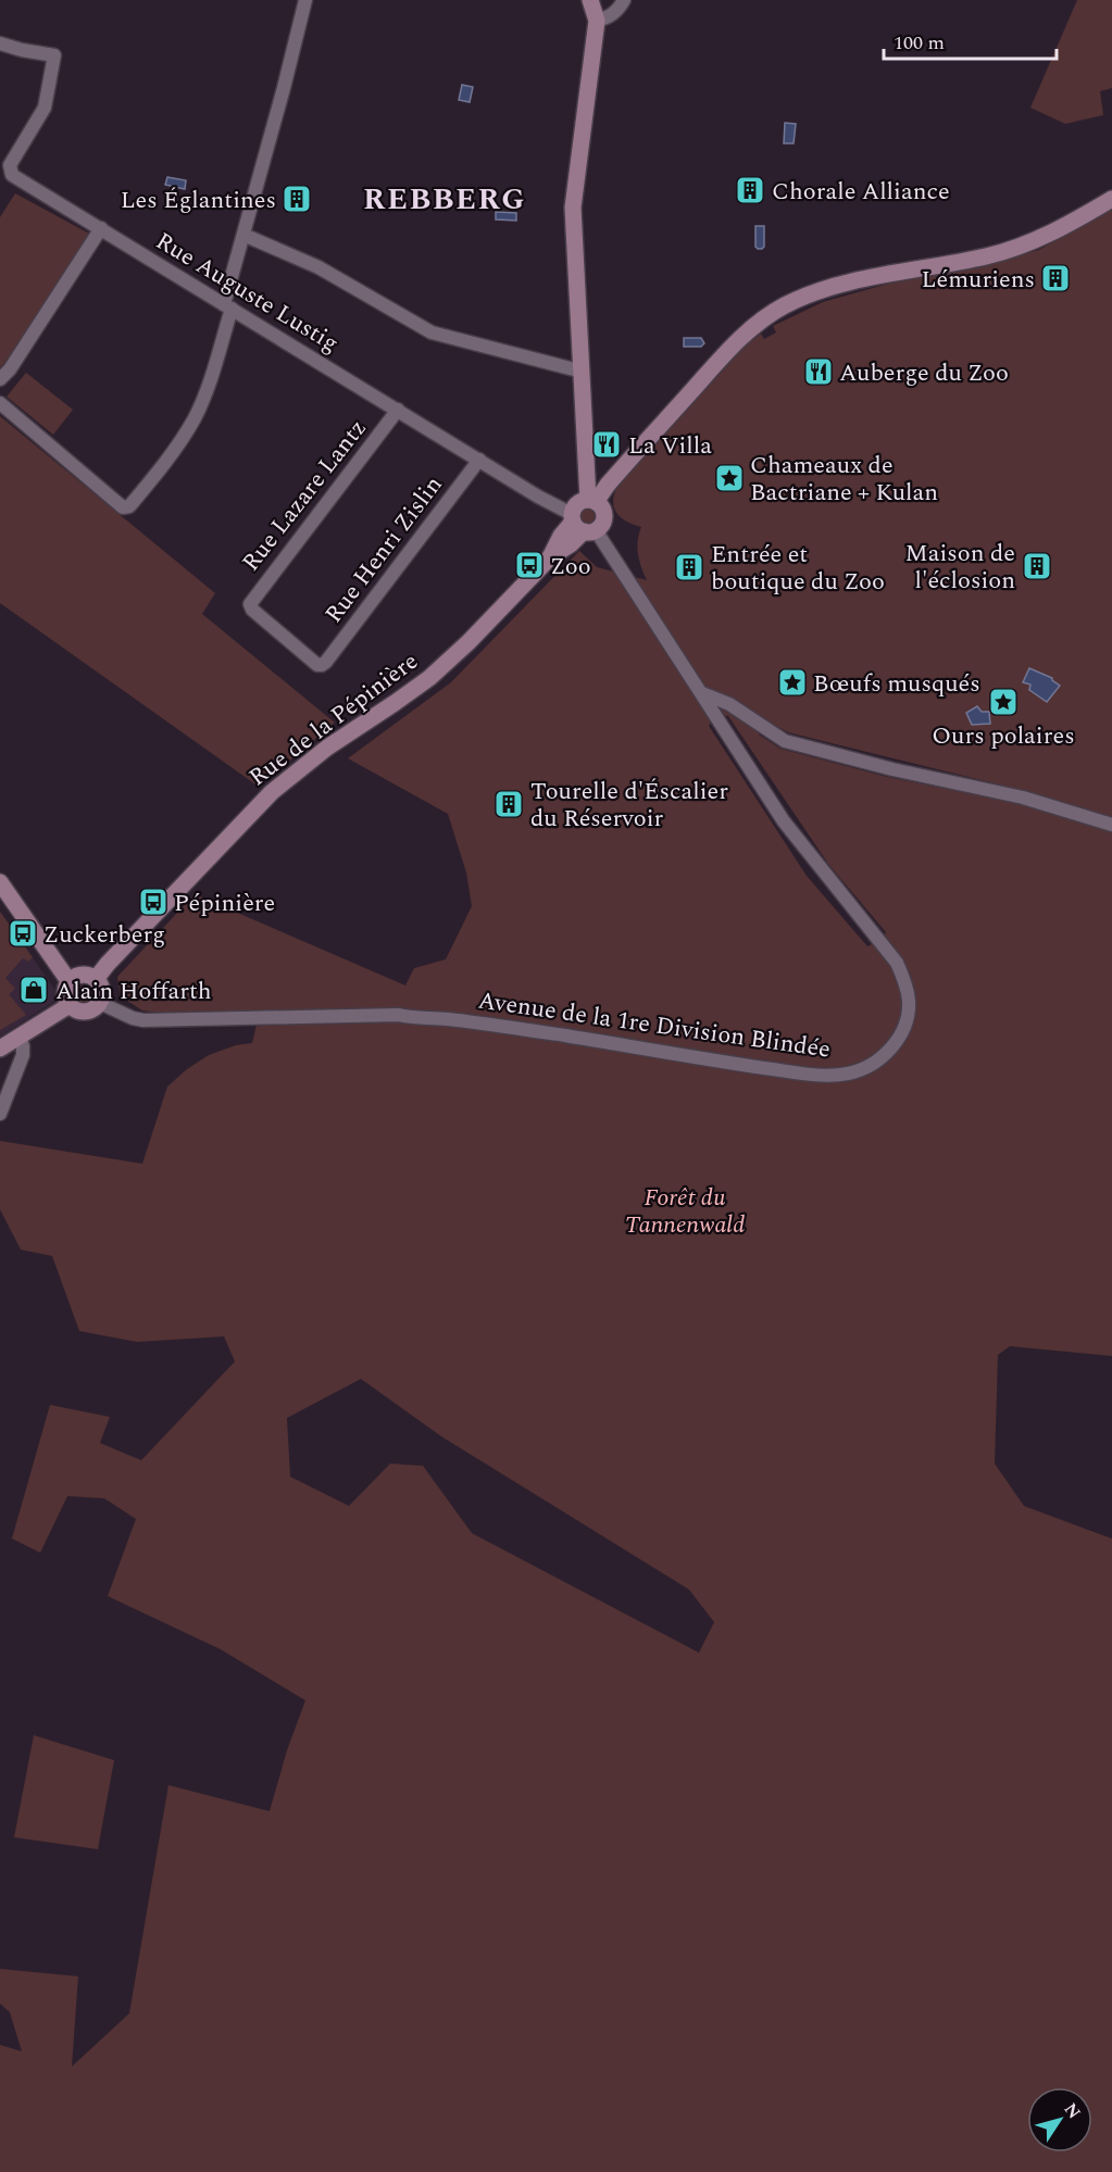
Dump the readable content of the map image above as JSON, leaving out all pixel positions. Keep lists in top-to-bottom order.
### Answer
{
  "streets": {
    "main road": ["Rue de la Pépinière"],
    "street": [
      "Rue Auguste Lustig",
      "Rue Lazare Lantz",
      "Rue Henri Zislin",
      "Avenue de la 1re Division Blindée"
    ]
  },
  "crossings": [
    ["Rue Auguste Lustig", "Rue Lazare Lantz"],
    ["Rue Auguste Lustig", "Rue Henri Zislin"],
    ["Rue Auguste Lustig", "Rue de la Pépinière"],
    ["Rue Auguste Lustig", "Avenue de la 1re Division Blindée"],
    ["Rue Lazare Lantz", "Rue Henri Zislin"],
    ["Rue de la Pépinière", "Avenue de la 1re Division Blindée"]
  ],
  "districts": ["REBBERG"],
  "parks": ["Forêt du Tannenwald"],
  "places": {
    "building": [
      "Chorale Alliance",
      "Les Églantines",
      "Lémuriens",
      "Maison de l'éclosion",
      "Entrée et boutique du Zoo",
      "Tourelle d'Éscalier du Réservoir"
    ],
    "restaurant": ["Auberge du Zoo", "La Villa"],
    "place": ["Chameaux de Bactriane + Kulan", "Bœufs musqués", "Ours polaires"],
    "bus stop": ["Zoo", "Pépinière", "Zuckerberg"],
    "shop": ["Alain Hoffarth"]
  },
  "scale_bar": "100 m",
  "north": "top right"
}
